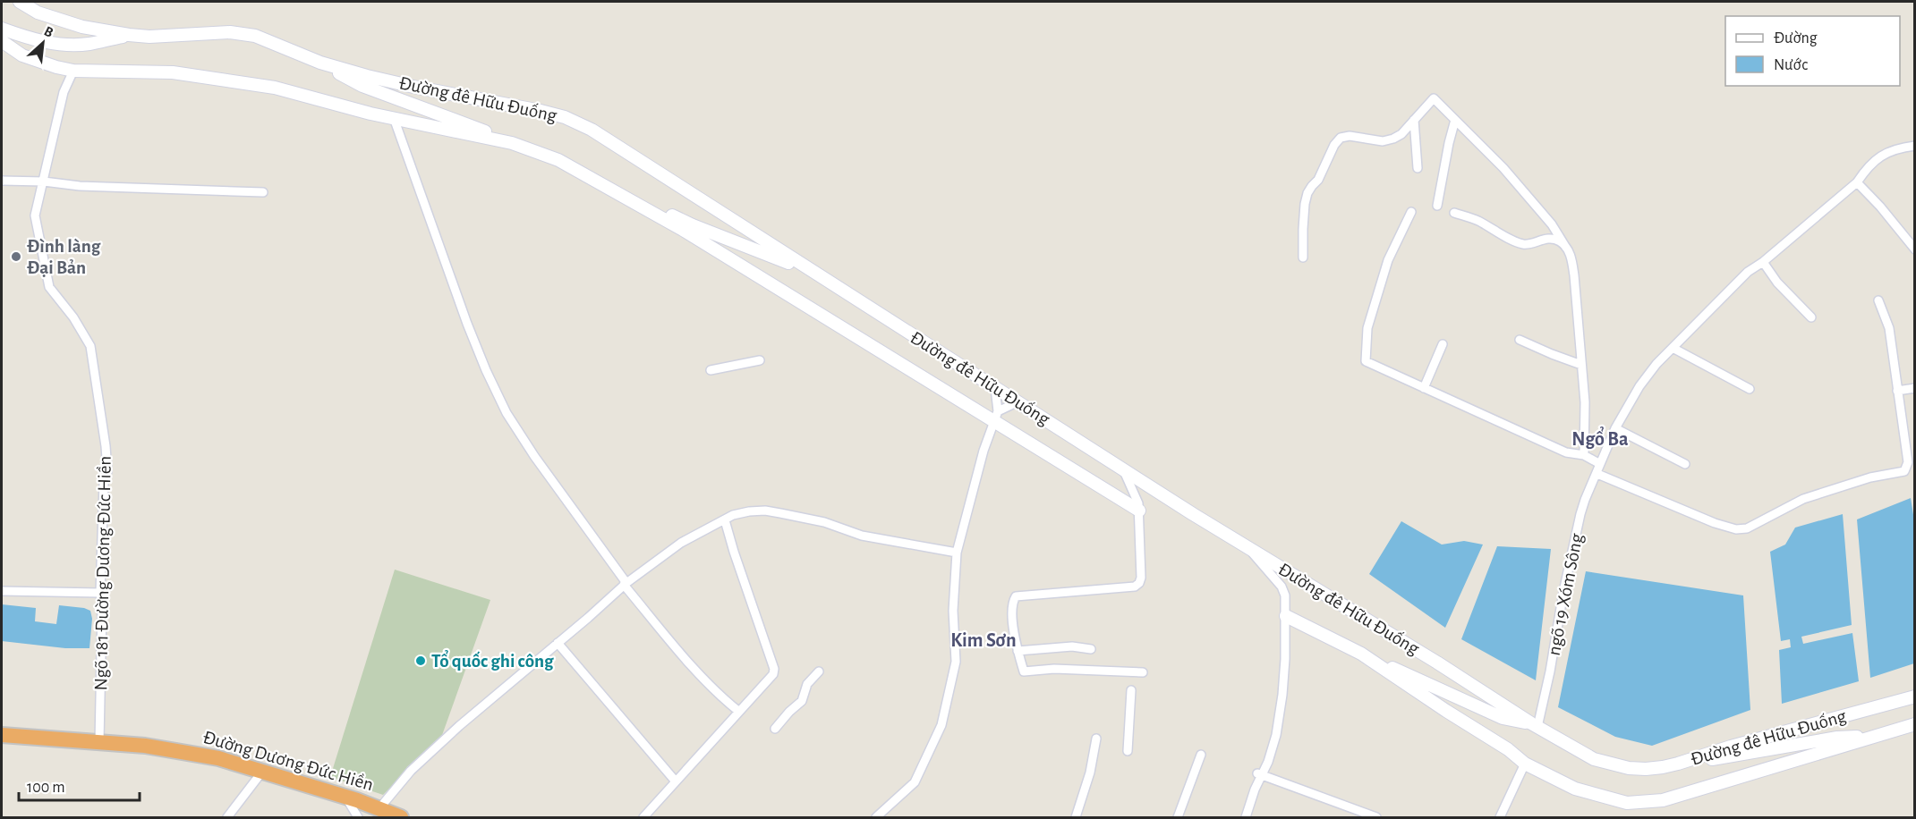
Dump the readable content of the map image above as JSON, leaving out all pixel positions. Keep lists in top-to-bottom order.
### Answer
{
  "streets": {
    "highway": ["Đường Dương Đức Hiền"],
    "main road": ["Đường đê Hữu Đuống"],
    "street": ["Ngõ 181 Đường Dương Đức Hiền", "ngõ 19 Xóm Sông"]
  },
  "crossings": [
    ["Đường đê Hữu Đuống", "ngõ 19 Xóm Sông"],
    ["Ngõ 181 Đường Dương Đức Hiền", "Đường Dương Đức Hiền"]
  ],
  "districts": ["Ngổ Ba", "Kim Sơn"],
  "places": ["Đình làng Đại Bản", "Tổ quốc ghi công"],
  "legend": ["Đường", "Nước"],
  "scale_bar": "100 m",
  "north": "top right"
}
